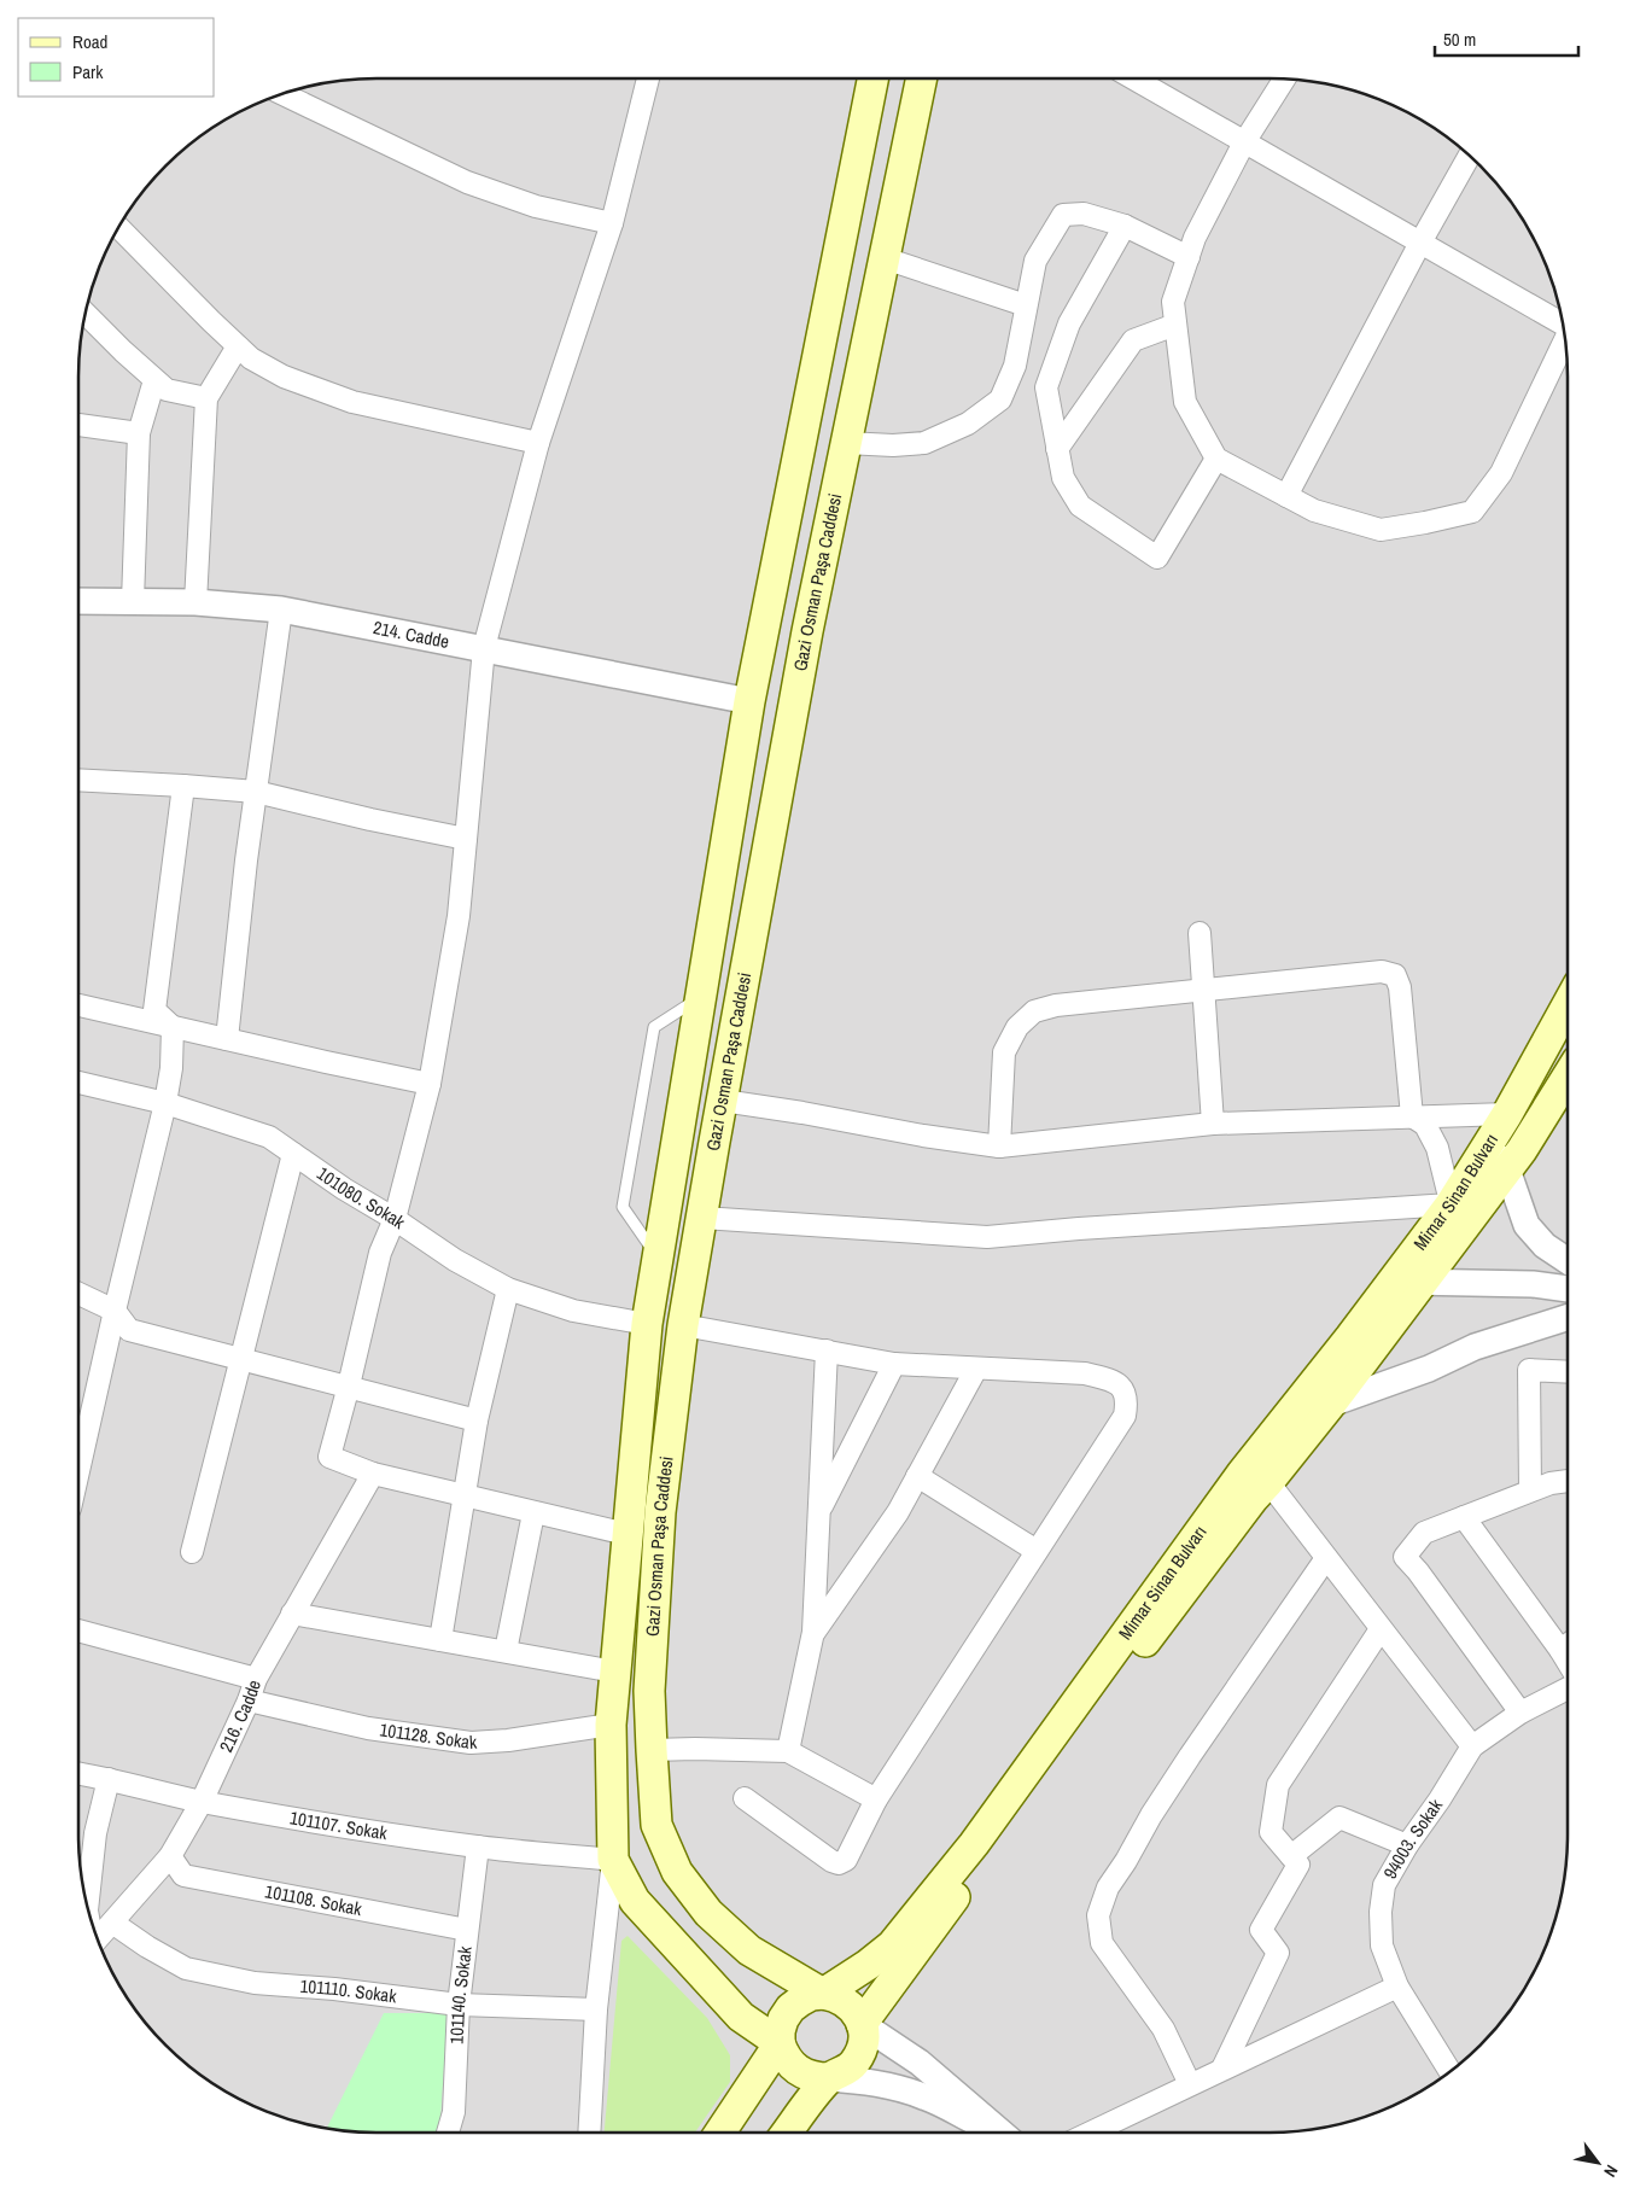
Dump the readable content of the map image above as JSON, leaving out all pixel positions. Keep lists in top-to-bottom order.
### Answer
{
  "streets": {
    "main road": ["Gazi Osman Paşa Caddesi", "Mimar Sinan Bulvarı"],
    "street": [
      "214. Cadde",
      "101080. Sokak",
      "216. Cadde",
      "101128. Sokak",
      "101107. Sokak",
      "94003. Sokak",
      "101108. Sokak",
      "101110. Sokak",
      "101140. Sokak"
    ]
  },
  "crossings": [
    ["Gazi Osman Paşa Caddesi", "214. Cadde"],
    ["Gazi Osman Paşa Caddesi", "Mimar Sinan Bulvarı"],
    ["Gazi Osman Paşa Caddesi", "101080. Sokak"],
    ["Gazi Osman Paşa Caddesi", "101128. Sokak"],
    ["Gazi Osman Paşa Caddesi", "101107. Sokak"],
    ["Gazi Osman Paşa Caddesi", "101110. Sokak"],
    ["216. Cadde", "101128. Sokak"],
    ["216. Cadde", "101107. Sokak"],
    ["216. Cadde", "101108. Sokak"],
    ["216. Cadde", "101110. Sokak"],
    ["101107. Sokak", "101140. Sokak"],
    ["101108. Sokak", "101140. Sokak"],
    ["101110. Sokak", "101140. Sokak"]
  ],
  "legend": ["Road", "Park"],
  "scale_bar": "50 m",
  "north": "bottom right"
}
